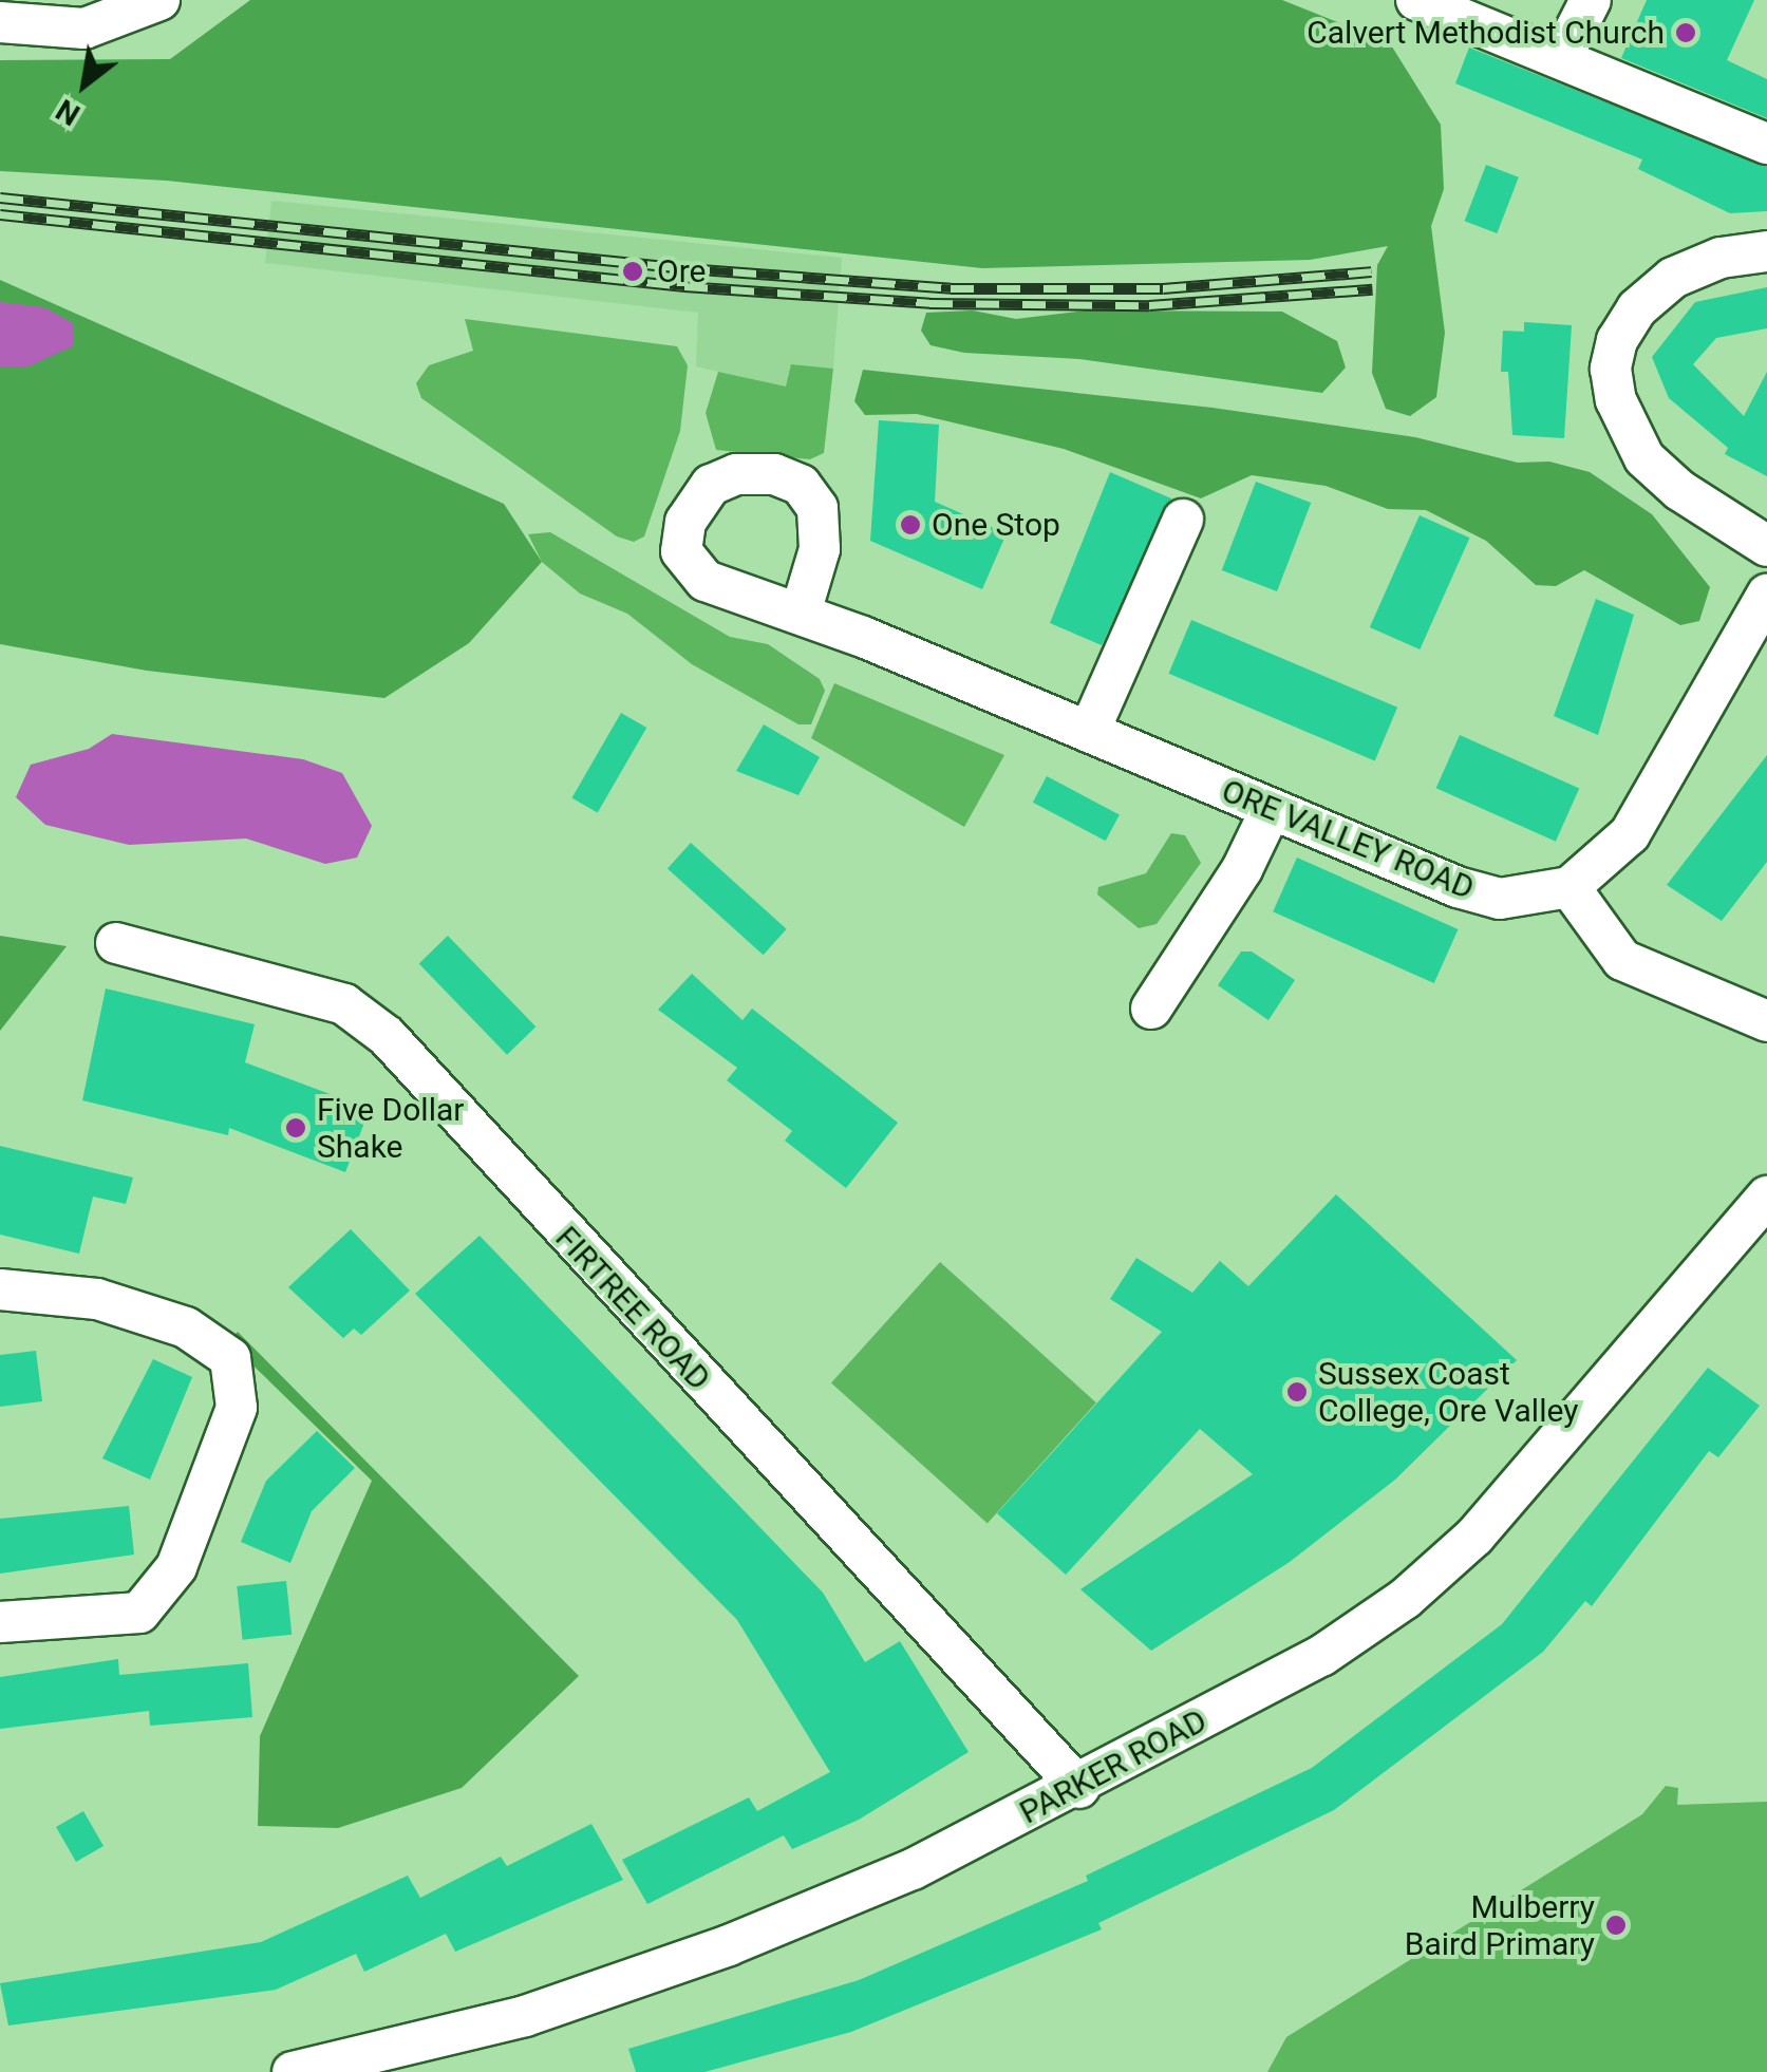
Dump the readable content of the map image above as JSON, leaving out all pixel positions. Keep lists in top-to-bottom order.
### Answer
{
  "streets": {
    "street": ["ORE VALLEY ROAD", "FIRTREE ROAD", "PARKER ROAD"]
  },
  "crossings": [
    ["FIRTREE ROAD", "PARKER ROAD"]
  ],
  "places": [
    "Calvert Methodist Church",
    "Ore",
    "One Stop",
    "Five Dollar Shake",
    "Sussex Coast College, Ore Valley",
    "Mulberry Baird Primary"
  ],
  "north": "bottom left"
}
